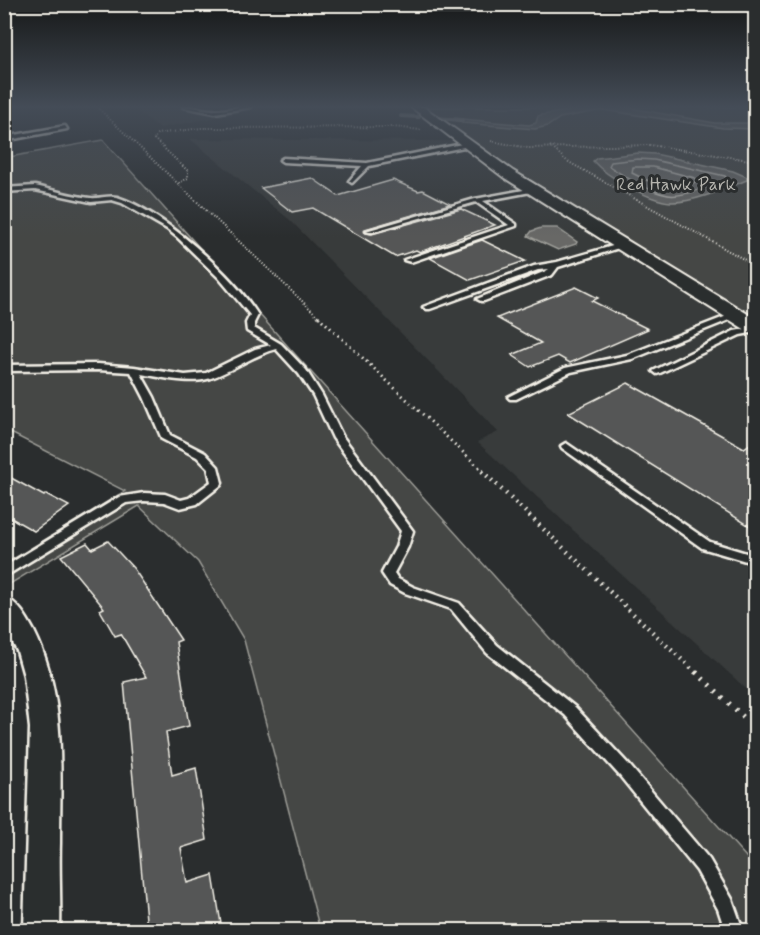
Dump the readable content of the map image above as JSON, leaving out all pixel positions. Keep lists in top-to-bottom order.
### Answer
{
  "parks": ["Red Hawk Park"]
}
